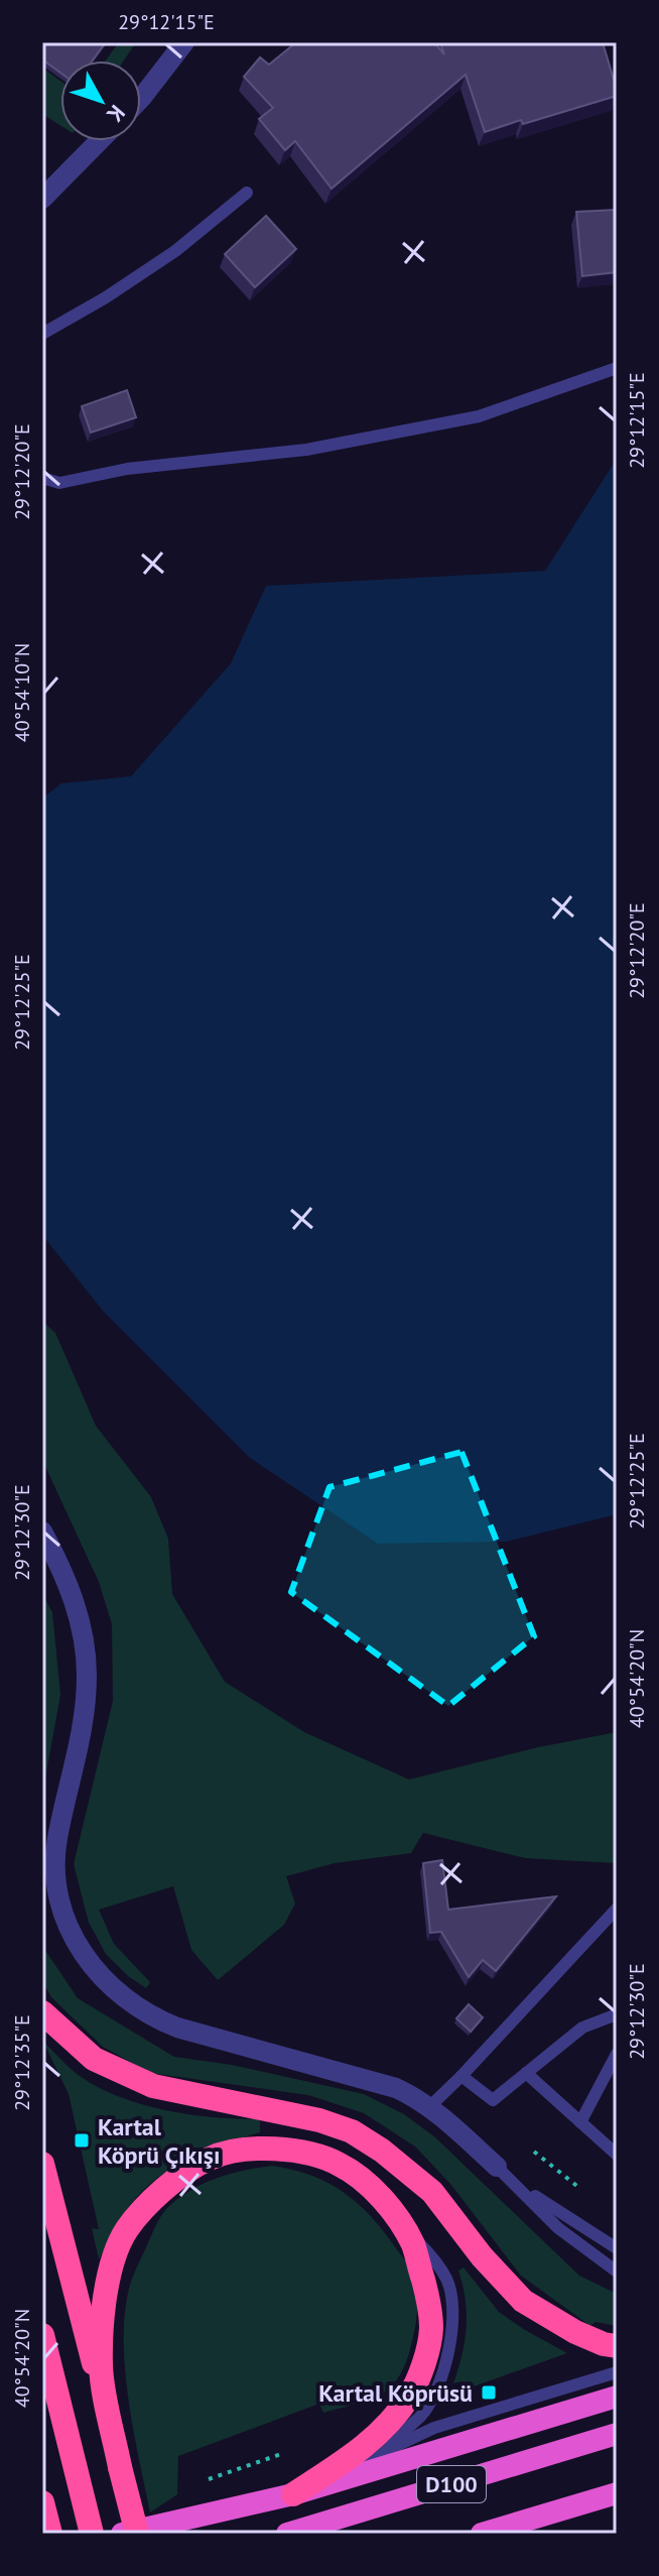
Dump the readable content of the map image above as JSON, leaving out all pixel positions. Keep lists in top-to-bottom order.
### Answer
{
  "streets": {
    "highway": ["D100"]
  },
  "places": {
    "transit": ["Kartal Köprü Çıkışı", "Kartal Köprüsü"]
  },
  "north": "bottom right",
  "coordinates": [
    "29°12'15\"E",
    "29°12'20\"E",
    "40°54'10\"N",
    "29°12'25\"E",
    "29°12'30\"E",
    "40°54'20\"N",
    "29°12'35\"E"
  ]
}
